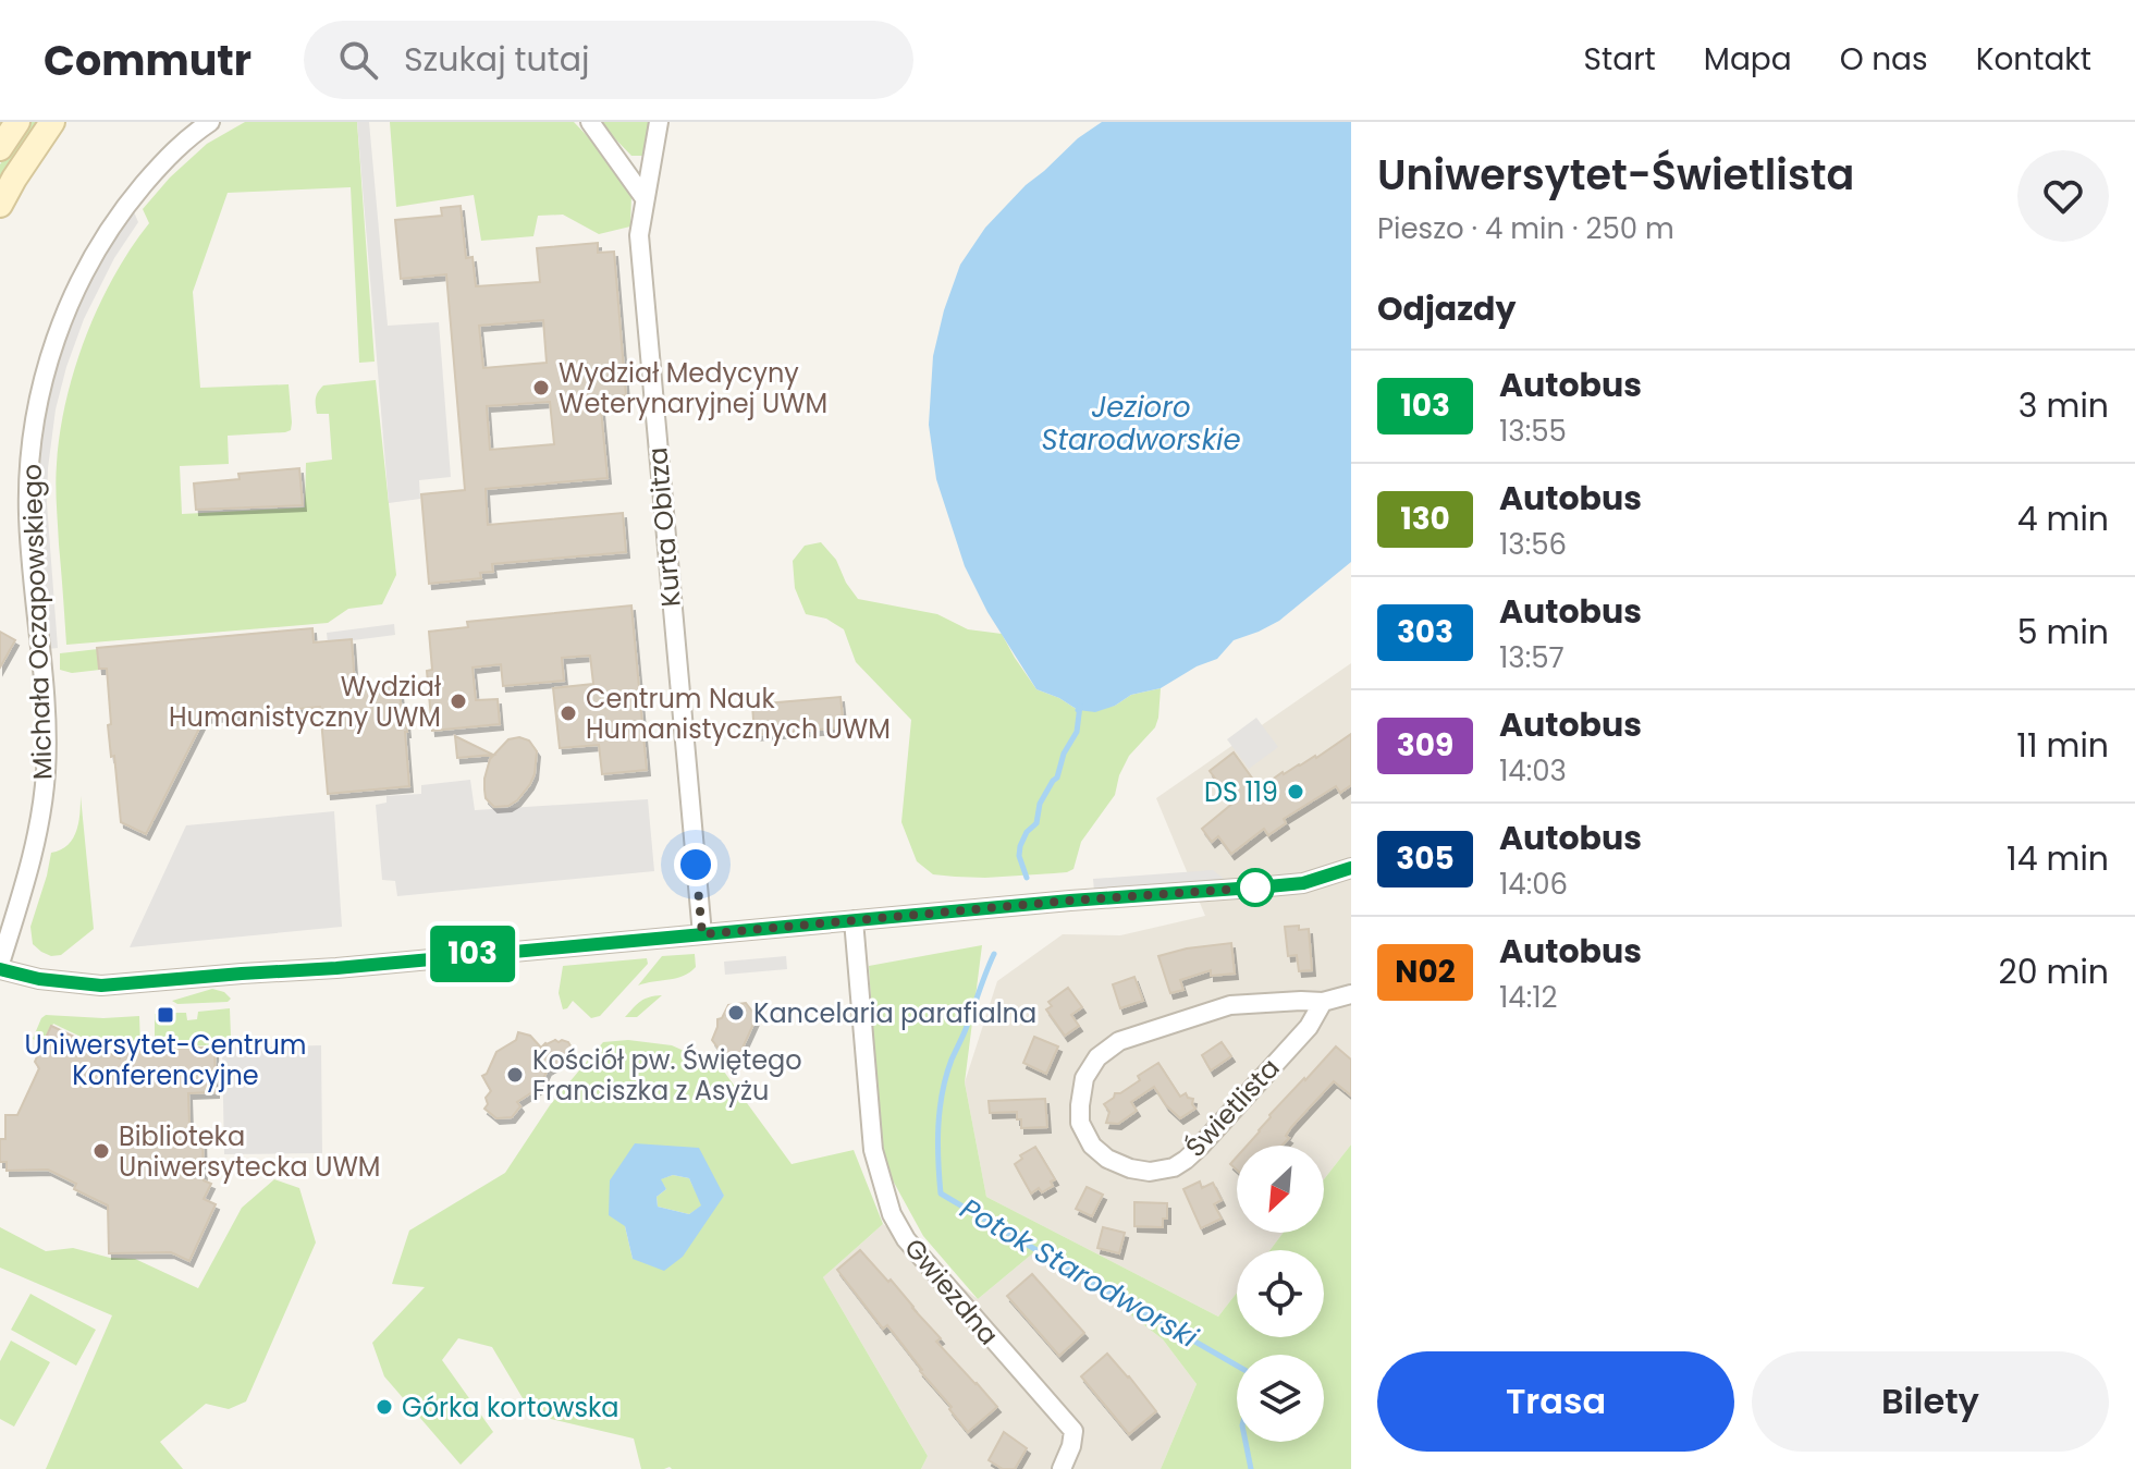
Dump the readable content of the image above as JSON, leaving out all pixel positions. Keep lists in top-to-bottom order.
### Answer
{
  "streets": {
    "street": [
      "Kurta Obitza",
      "Michała Oczapowskiego",
      "Świetlista",
      "Gwiezdna"
    ]
  },
  "water": ["Jezioro Starodworskie", "Potok Starodworski"],
  "places": {
    "other": [
      "Wydział Medycyny Weterynaryjnej UWM",
      "Wydział Humanistyczny UWM",
      "Centrum Nauk Humanistycznych UWM",
      "DS 119",
      "Kancelaria parafialna",
      "Kościół pw. Świętego Franciszka z Asyżu",
      "Biblioteka Uniwersytecka UWM",
      "Górka kortowska"
    ],
    "transit": ["Uniwersytet-Centrum Konferencyjne"]
  },
  "lines": ["bus line 103"],
  "north": "bottom left",
  "page": {
    "header": "Commutr",
    "search": "Szukaj tutaj",
    "nav": [
      "Start",
      "Mapa",
      "O nas",
      "Kontakt"
    ],
    "on_map": "103",
    "heading": [
      ["Uniwersytet-Świetlista", "Pieszo · 4 min · 250 m"],
      "Odjazdy"
    ],
    "list": [
      {
        "mark": "103",
        "name": "Autobus",
        "note": "13:55",
        "value": "3 min"
      },
      {
        "mark": "130",
        "name": "Autobus",
        "note": "13:56",
        "value": "4 min"
      },
      {
        "mark": "303",
        "name": "Autobus",
        "note": "13:57",
        "value": "5 min"
      },
      {
        "mark": "309",
        "name": "Autobus",
        "note": "14:03",
        "value": "11 min"
      },
      {
        "mark": "305",
        "name": "Autobus",
        "note": "14:06",
        "value": "14 min"
      },
      {
        "mark": "N02",
        "name": "Autobus",
        "note": "14:12",
        "value": "20 min"
      }
    ],
    "buttons": ["Trasa", "Bilety"]
  }
}
